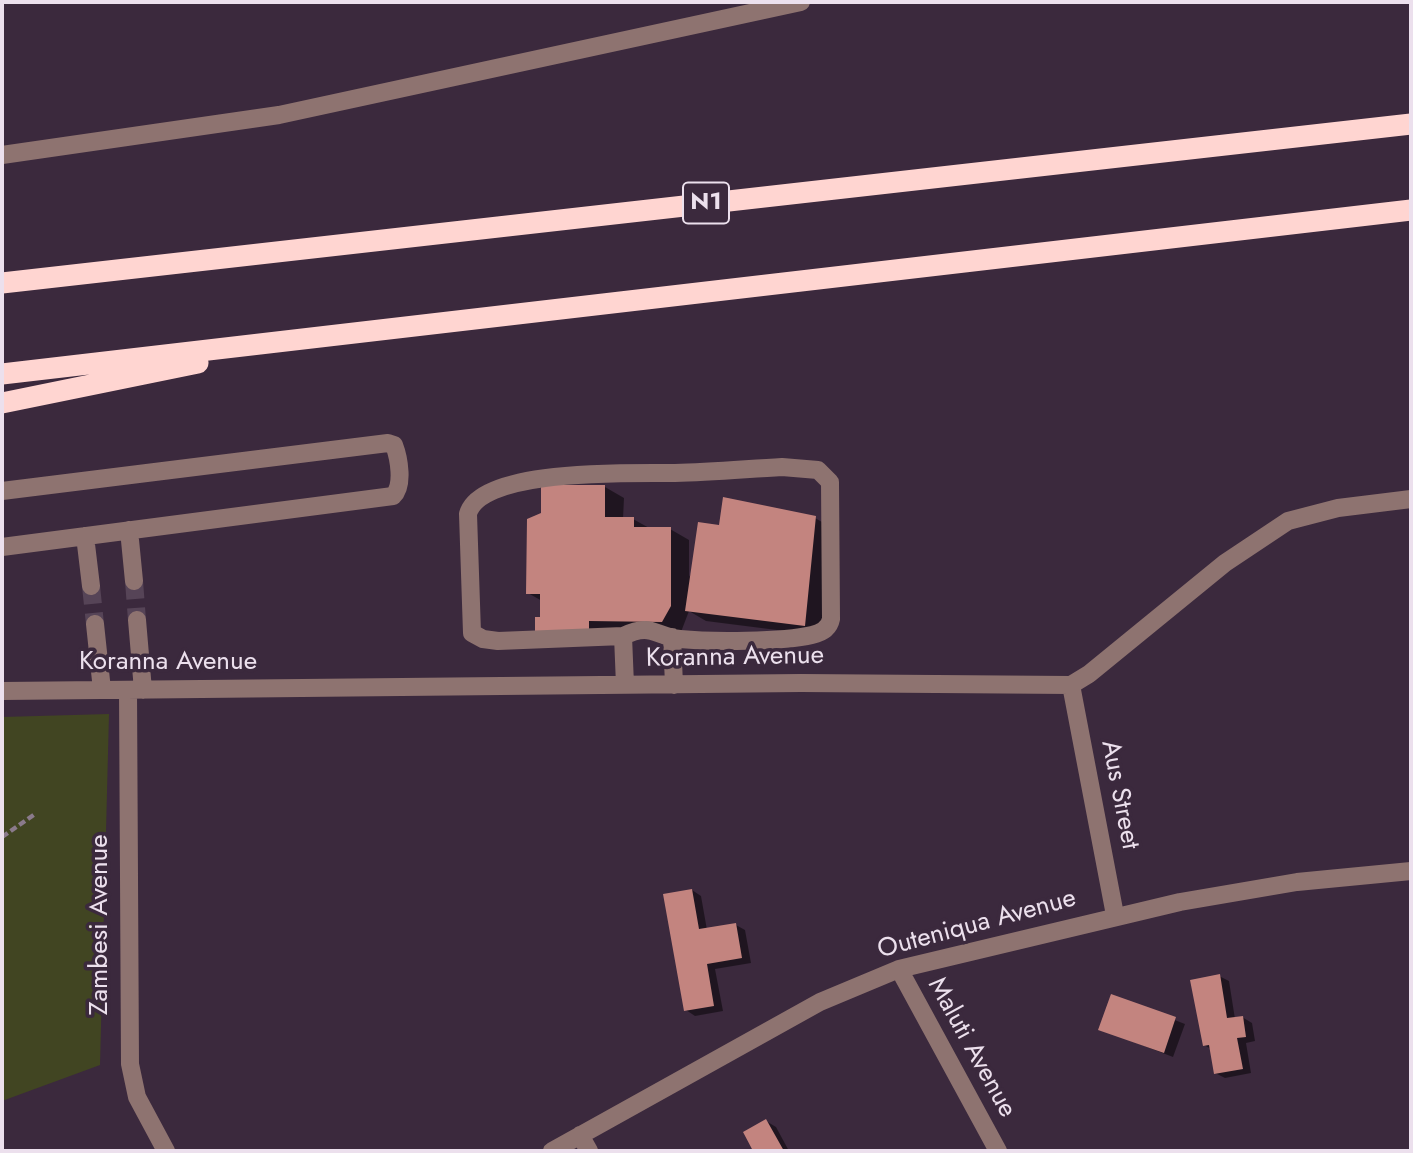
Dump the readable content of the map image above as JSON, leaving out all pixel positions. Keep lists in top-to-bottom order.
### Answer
{
  "streets": {
    "highway": ["N1"],
    "street": [
      "Koranna Avenue",
      "Aus Street",
      "Zambesi Avenue",
      "Outeniqua Avenue",
      "Maluti Avenue"
    ]
  },
  "crossings": [
    ["Koranna Avenue", "Aus Street"],
    ["Koranna Avenue", "Zambesi Avenue"],
    ["Aus Street", "Outeniqua Avenue"],
    ["Outeniqua Avenue", "Maluti Avenue"]
  ]
}
